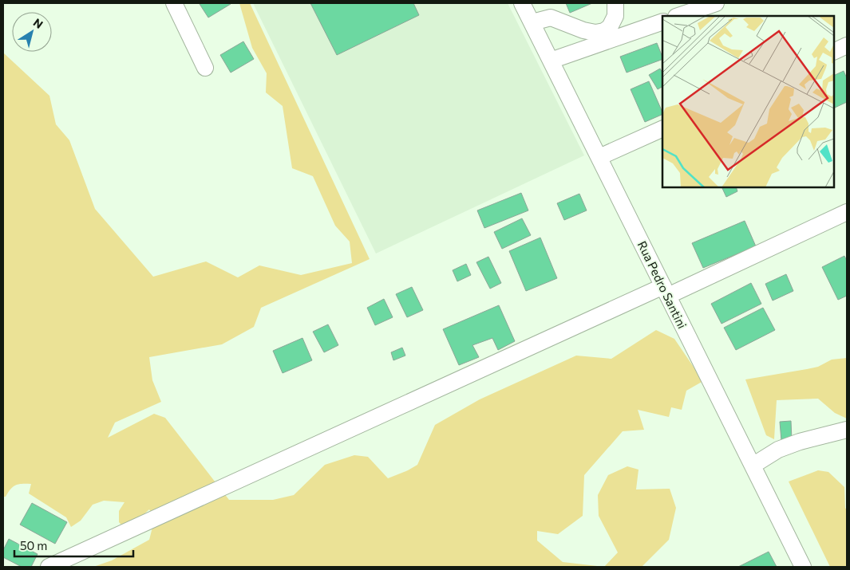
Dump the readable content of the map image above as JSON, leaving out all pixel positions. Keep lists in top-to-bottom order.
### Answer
{
  "streets": {
    "street": ["Rua Pedro Santini"]
  },
  "scale_bar": "50 m",
  "north": "top right"
}
